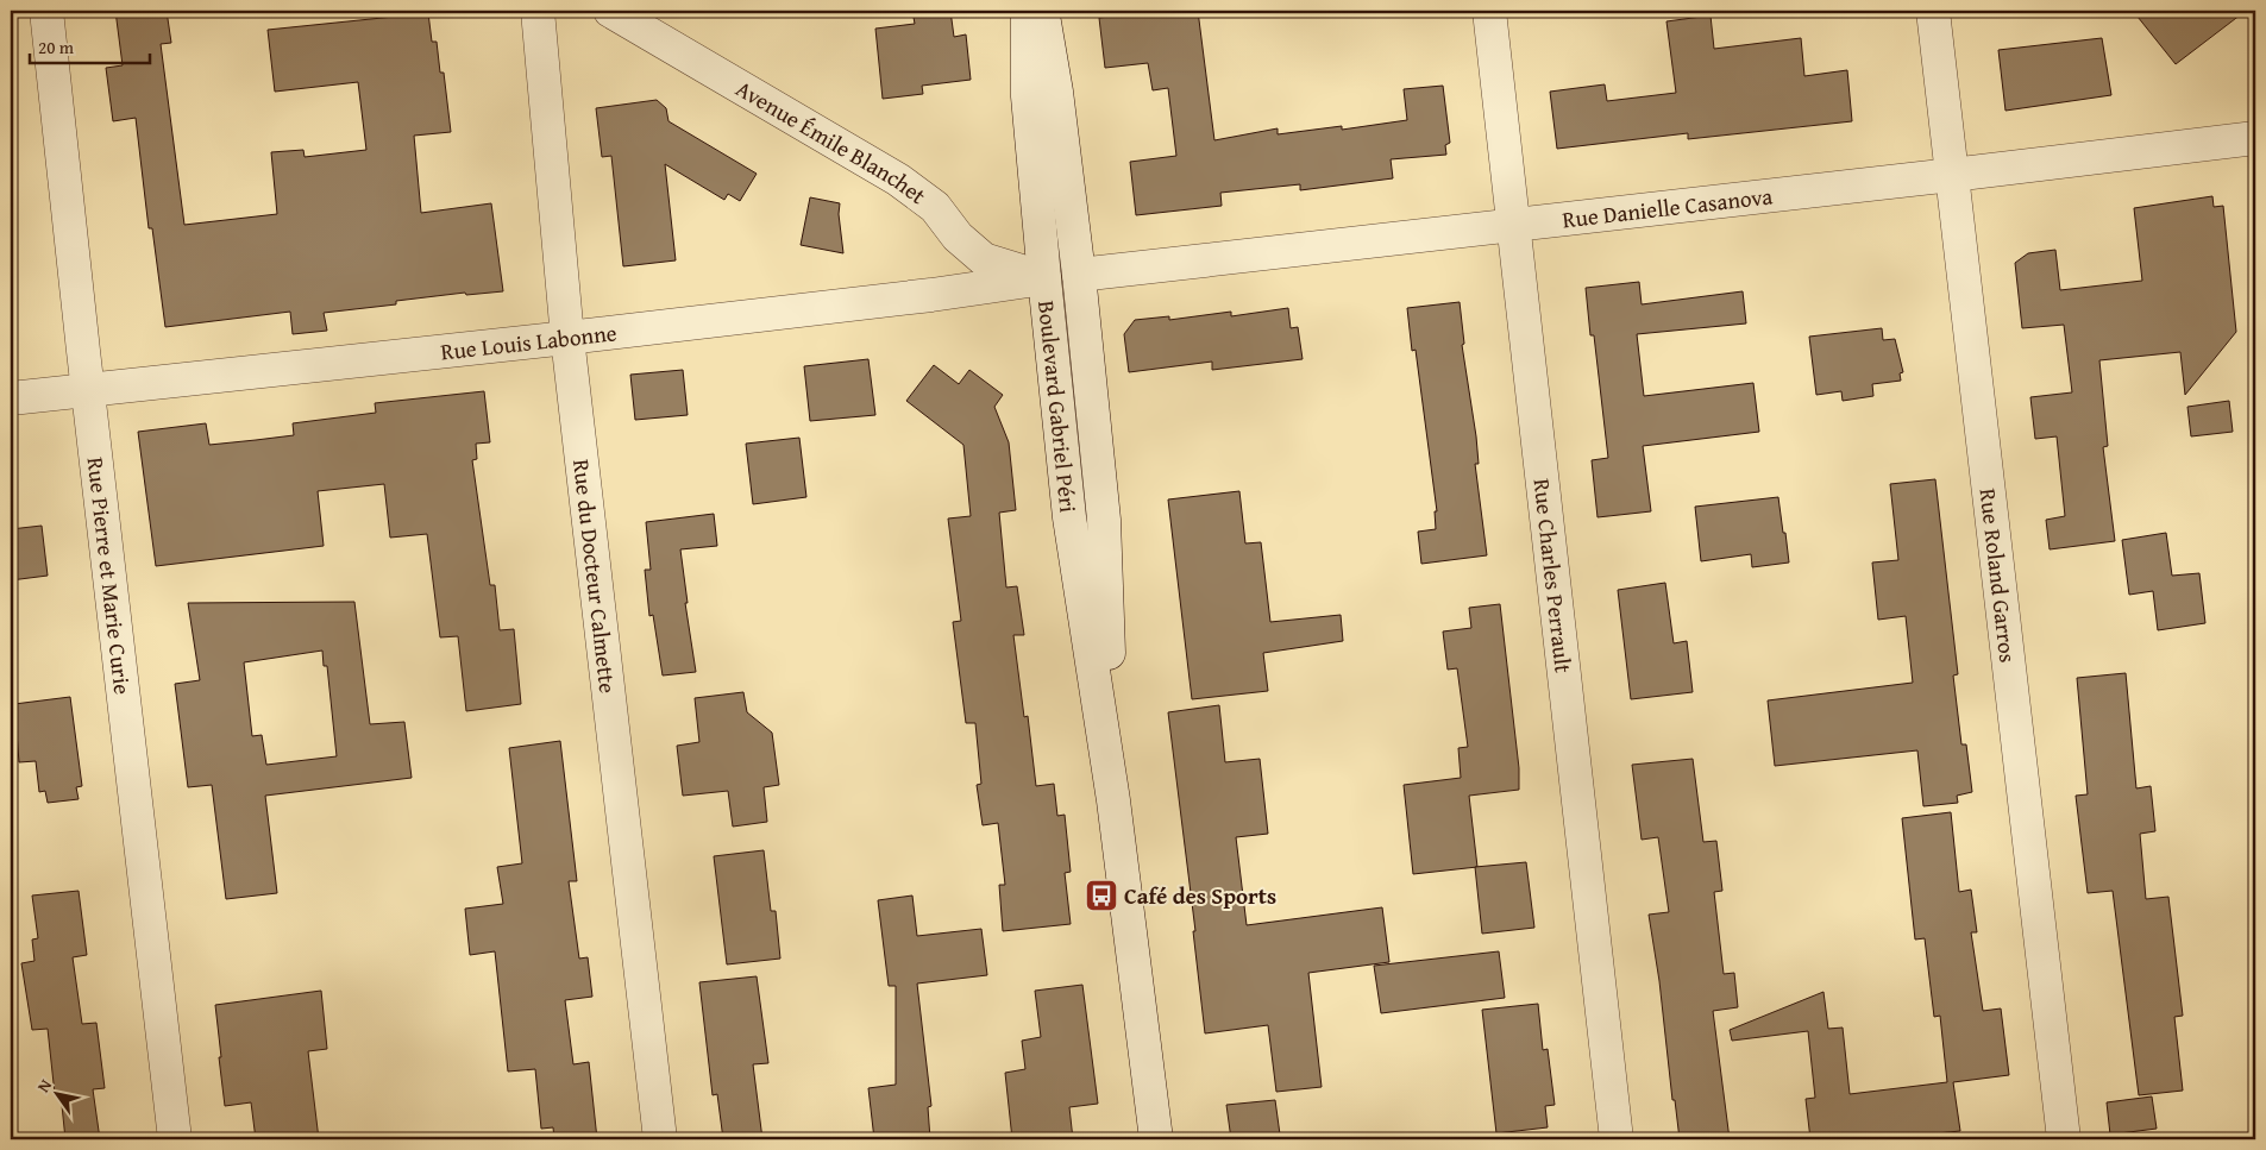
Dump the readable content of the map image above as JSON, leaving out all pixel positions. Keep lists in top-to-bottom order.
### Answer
{
  "streets": {
    "street": [
      "Avenue Émile Blanchet",
      "Rue Danielle Casanova",
      "Rue Louis Labonne",
      "Boulevard Gabriel Péri",
      "Rue Pierre et Marie Curie",
      "Rue du Docteur Calmette",
      "Rue Charles Perrault",
      "Rue Roland Garros"
    ]
  },
  "crossings": [
    ["Avenue Émile Blanchet", "Rue Louis Labonne"],
    ["Avenue Émile Blanchet", "Boulevard Gabriel Péri"],
    ["Rue Danielle Casanova", "Rue Louis Labonne"],
    ["Rue Danielle Casanova", "Boulevard Gabriel Péri"],
    ["Rue Danielle Casanova", "Rue Charles Perrault"],
    ["Rue Danielle Casanova", "Rue Roland Garros"],
    ["Rue Louis Labonne", "Boulevard Gabriel Péri"],
    ["Rue Louis Labonne", "Rue Pierre et Marie Curie"],
    ["Rue Louis Labonne", "Rue du Docteur Calmette"]
  ],
  "places": {
    "bus stop": ["Café des Sports"]
  },
  "scale_bar": "20 m",
  "north": "top left"
}
